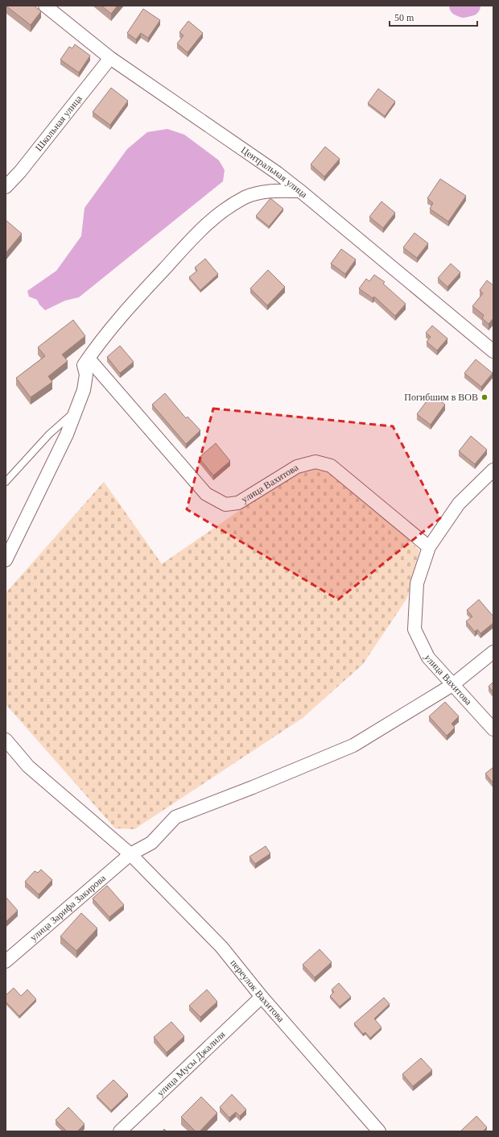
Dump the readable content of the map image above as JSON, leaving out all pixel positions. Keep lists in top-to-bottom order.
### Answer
{
  "streets": {
    "street": [
      "Школьная улица",
      "Центральная улица",
      "улица Вахитова",
      "улица Зарифа Закирова",
      "переулок Вахитова",
      "улица Мусы Джалиля"
    ]
  },
  "crossings": [
    ["Школьная улица", "Центральная улица"],
    ["улица Вахитова", "улица Зарифа Закирова"],
    ["улица Зарифа Закирова", "переулок Вахитова"],
    ["переулок Вахитова", "улица Мусы Джалиля"]
  ],
  "places": ["Погибшим в ВОВ"],
  "scale_bar": "50 m"
}
